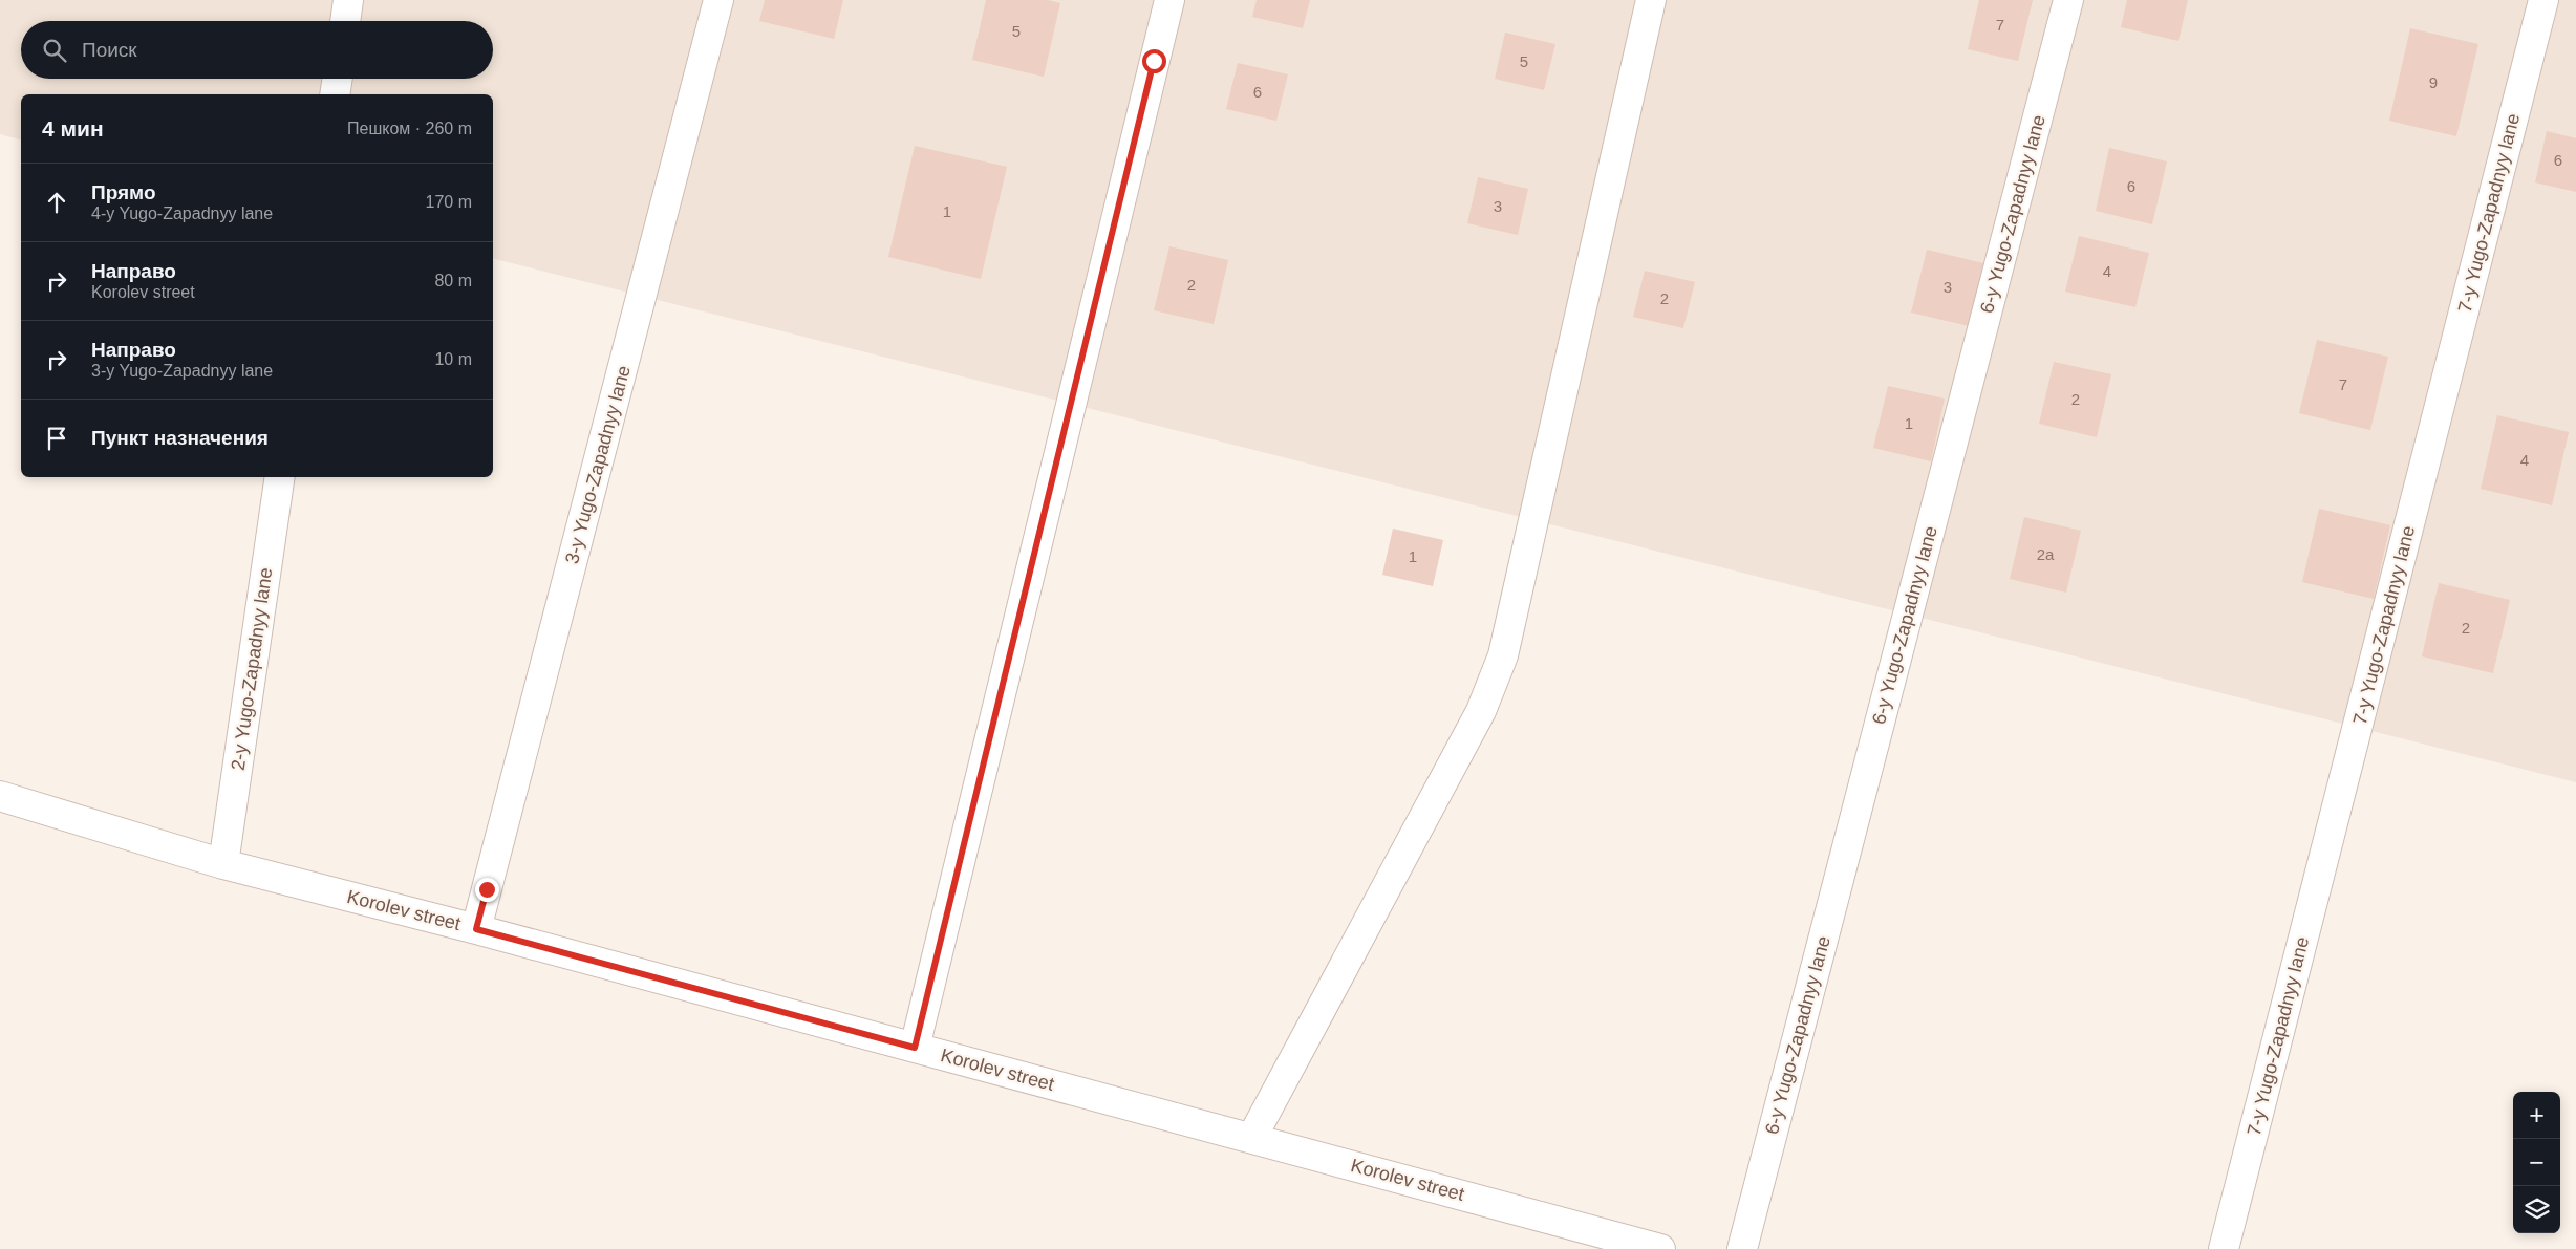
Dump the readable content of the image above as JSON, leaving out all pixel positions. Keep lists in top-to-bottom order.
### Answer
{
  "streets": {
    "street": [
      "7-y Yugo-Zapadnyy lane",
      "6-y Yugo-Zapadnyy lane",
      "3-y Yugo-Zapadnyy lane",
      "2-y Yugo-Zapadnyy lane",
      "Korolev street"
    ]
  },
  "crossings": [
    ["3-y Yugo-Zapadnyy lane", "Korolev street"],
    ["2-y Yugo-Zapadnyy lane", "Korolev street"]
  ],
  "house_numbers": [
    "7",
    "5",
    "5",
    "9",
    "6",
    "6",
    "6",
    "3",
    "1",
    "4",
    "2",
    "3",
    "2",
    "7",
    "2",
    "1",
    "4",
    "2а",
    "1",
    "2"
  ],
  "page": {
    "search": "Поиск",
    "heading": ["4 мин", "Пешком · 260 m"],
    "list": [
      ["Прямо", "4-y Yugo-Zapadnyy lane", "170 m"],
      ["Направо", "Korolev street", "80 m"],
      ["Направо", "3-y Yugo-Zapadnyy lane", "10 m"],
      "Пункт назначения"
    ],
    "map_buttons": ["+", "−"]
  }
}
